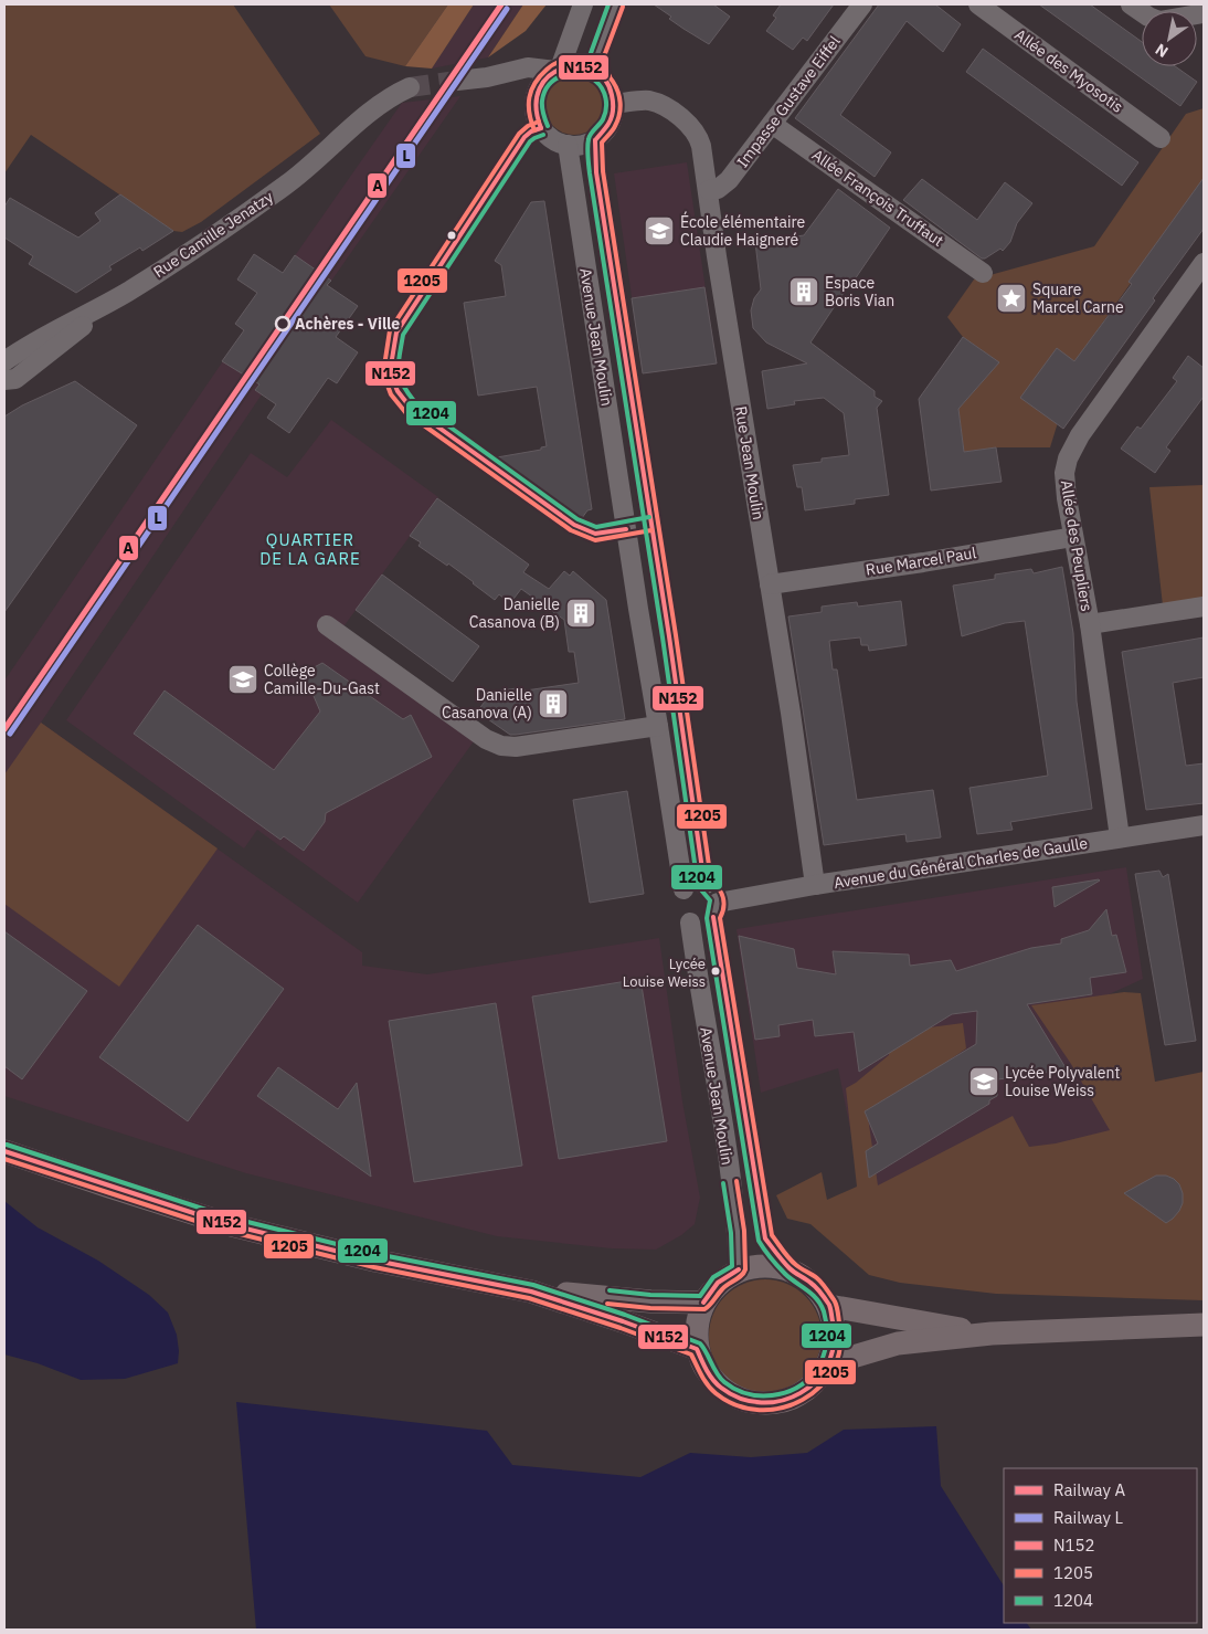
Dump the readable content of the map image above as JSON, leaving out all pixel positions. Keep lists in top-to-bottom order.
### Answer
{
  "streets": {
    "street": [
      "Allée des Myosotis",
      "Impasse Gustave Eiffel",
      "Allée François Truffaut",
      "Rue Camille Jenatzy",
      "Avenue Jean Moulin",
      "Rue Jean Moulin",
      "Allée des Peupliers",
      "Rue Marcel Paul",
      "Avenue du Général Charles de Gaulle"
    ]
  },
  "crossings": [
    ["Impasse Gustave Eiffel", "Allée François Truffaut"],
    ["Impasse Gustave Eiffel", "Rue Jean Moulin"],
    ["Avenue Jean Moulin", "Rue Jean Moulin"],
    ["Avenue Jean Moulin", "Avenue du Général Charles de Gaulle"],
    ["Rue Jean Moulin", "Rue Marcel Paul"],
    ["Rue Jean Moulin", "Avenue du Général Charles de Gaulle"],
    ["Allée des Peupliers", "Rue Marcel Paul"],
    ["Allée des Peupliers", "Avenue du Général Charles de Gaulle"]
  ],
  "districts": ["QUARTIER DE LA GARE"],
  "places": {
    "school or university": ["École élémentaire Claudie Haigneré", "Collège Camille-Du-Gast", "Lycée Polyvalent Louise Weiss"],
    "building": ["Espace Boris Vian", "Danielle Casanova (B)", "Danielle Casanova (A)"],
    "place": ["Square Marcel Carne"],
    "other": ["Achères - Ville", "Lycée Louise Weiss"]
  },
  "lines": [
    "rail line A",
    "transit line 1204",
    "transit line 1205",
    "rail line L",
    "transit line N152"
  ],
  "legend": [
    "Railway A",
    "Railway L",
    "N152",
    "1205",
    "1204"
  ],
  "north": "bottom left"
}
